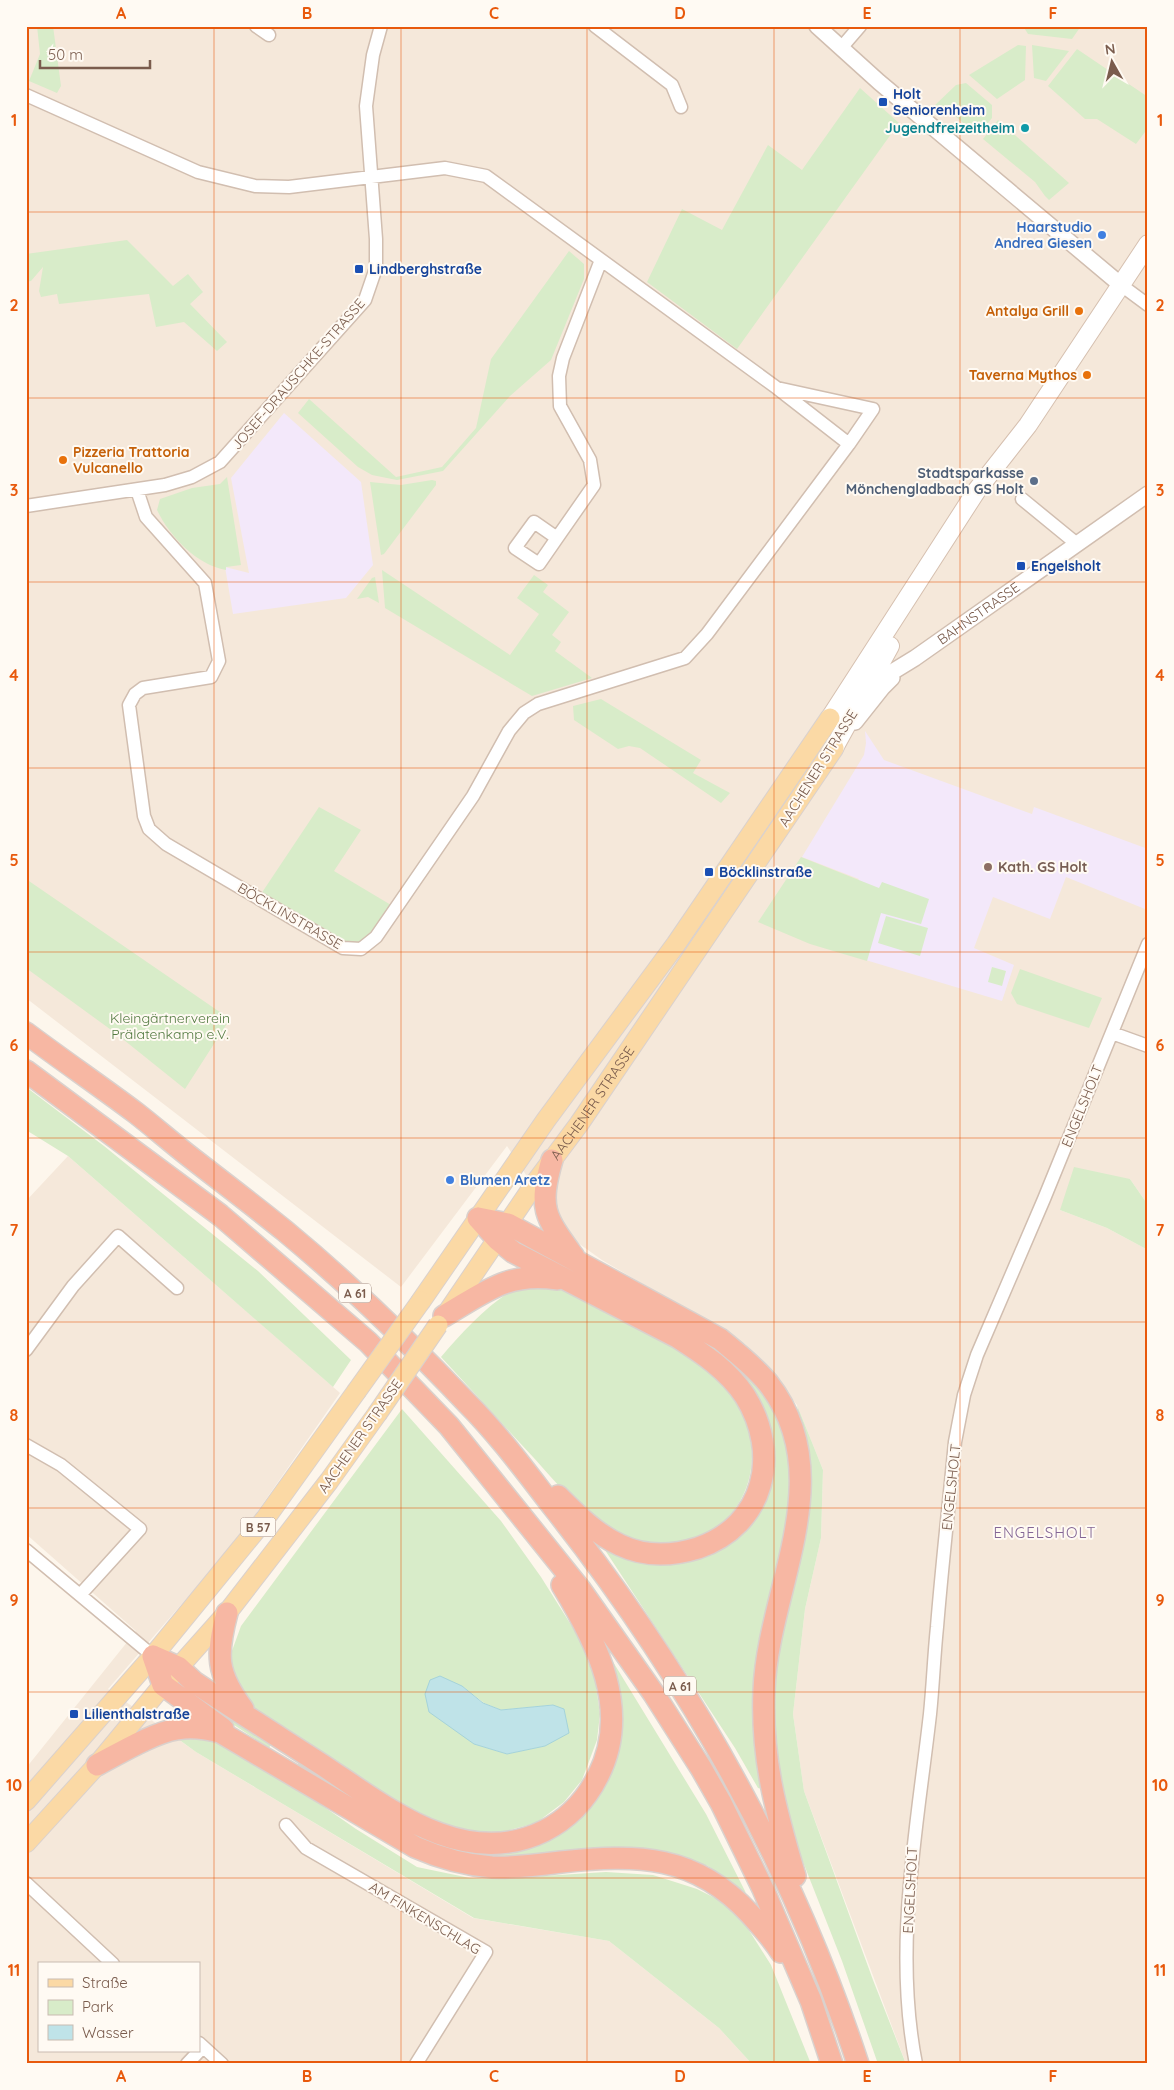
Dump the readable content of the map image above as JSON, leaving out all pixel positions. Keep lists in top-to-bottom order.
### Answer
{
  "streets": {
    "highway": ["A 61"],
    "main road": ["AACHENER STRASSE", "B 57"],
    "street": [
      "JOSEF-DRAUSCHKE-STRASSE",
      "BAHNSTRASSE",
      "BÖCKLINSTRASSE",
      "ENGELSHOLT",
      "AM FINKENSCHLAG"
    ]
  },
  "crossings": [
    ["JOSEF-DRAUSCHKE-STRASSE", "BÖCKLINSTRASSE"],
    ["BAHNSTRASSE", "AACHENER STRASSE"]
  ],
  "districts": ["ENGELSHOLT"],
  "parks": ["Kleingärtnerverein Prälatenkamp e.V."],
  "places": {
    "transit": [
      "Holt Seniorenheim",
      "Lindberghstraße",
      "Engelsholt",
      "Böcklinstraße",
      "Lilienthalstraße"
    ],
    "other": [
      "Jugendfreizeitheim",
      "Haarstudio Andrea Giesen",
      "Antalya Grill",
      "Taverna Mythos",
      "Pizzeria Trattoria Vulcanello",
      "Stadtsparkasse Mönchengladbach GS Holt",
      "Kath. GS Holt",
      "Blumen Aretz"
    ]
  },
  "legend": ["Straße", "Park", "Wasser"],
  "scale_bar": "50 m",
  "north": "top",
  "grid": {
    "columns": [
      "A",
      "B",
      "C",
      "D",
      "E",
      "F"
    ],
    "rows": [
      "1",
      "2",
      "3",
      "4",
      "5",
      "6",
      "7",
      "8",
      "9",
      "10",
      "11"
    ]
  }
}
